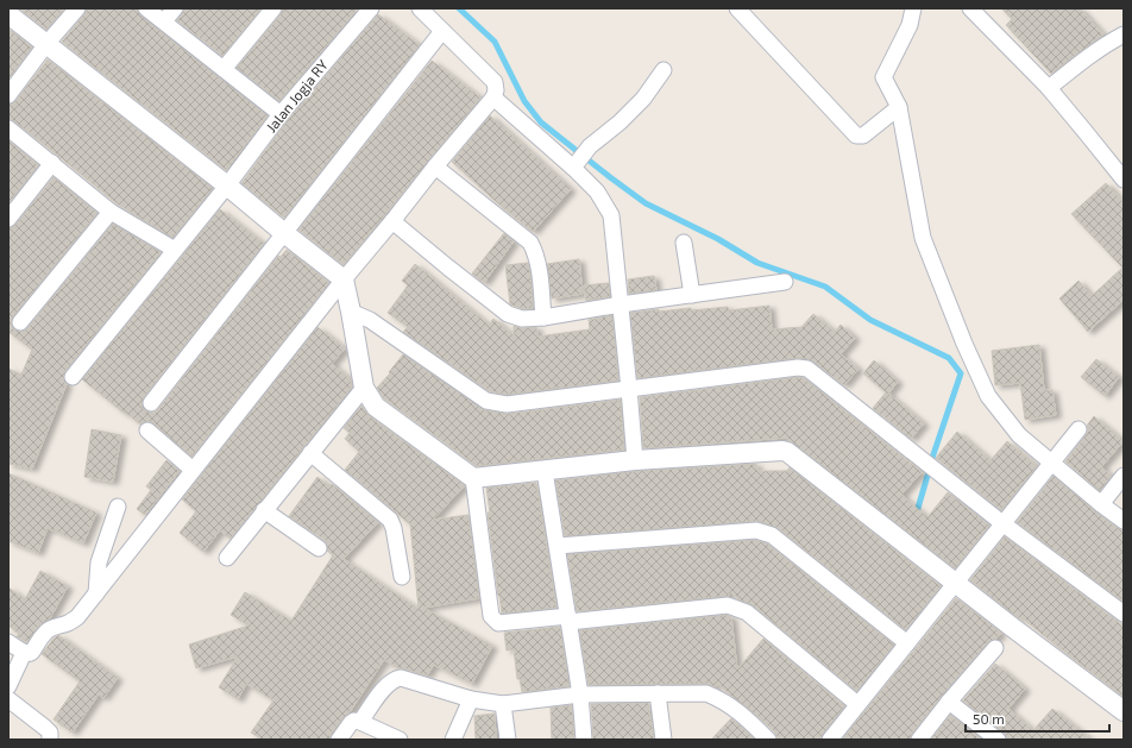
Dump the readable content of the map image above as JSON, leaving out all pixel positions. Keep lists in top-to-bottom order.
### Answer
{
  "streets": {
    "street": ["Jalan Jogja RY"]
  },
  "scale_bar": "50 m"
}
